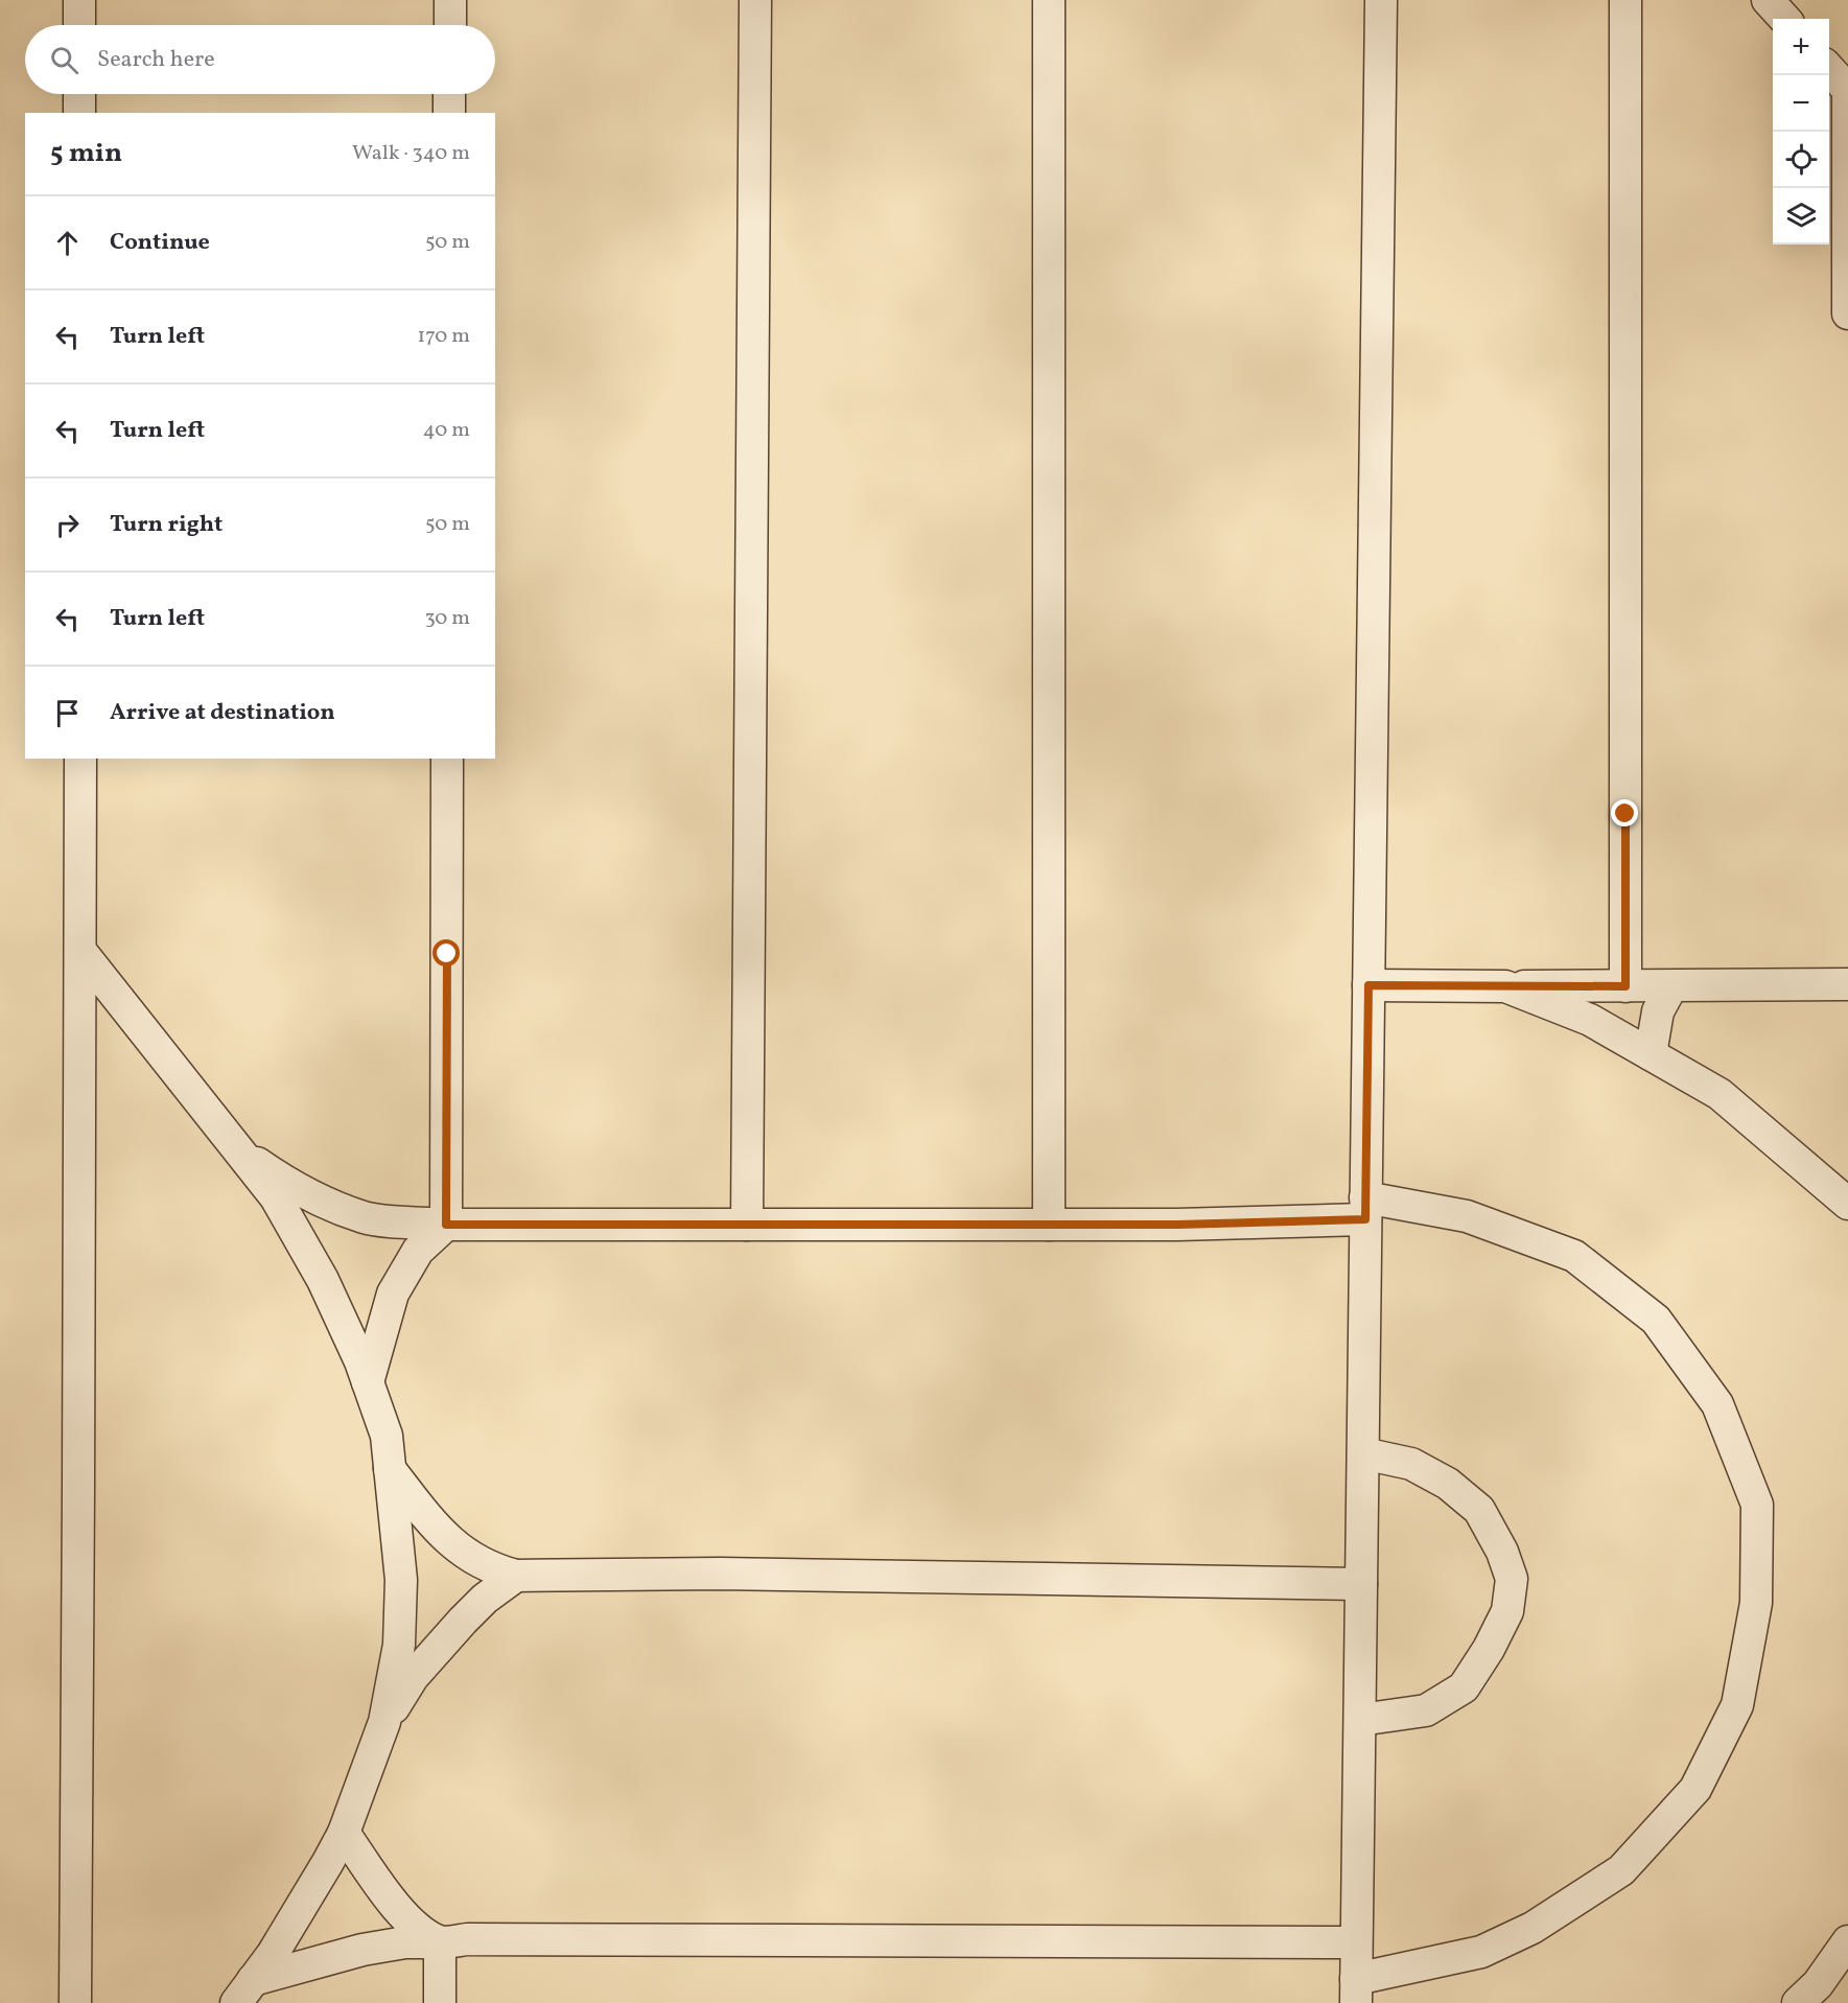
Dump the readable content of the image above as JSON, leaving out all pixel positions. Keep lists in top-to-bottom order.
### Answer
{
  "page": {
    "map_buttons": ["+", "−"],
    "search": "Search here",
    "heading": ["5 min", "Walk · 340 m"],
    "list": [
      ["Continue", "50 m"],
      ["Turn left", "170 m"],
      ["Turn left", "40 m"],
      ["Turn right", "50 m"],
      ["Turn left", "30 m"],
      "Arrive at destination"
    ]
  }
}
